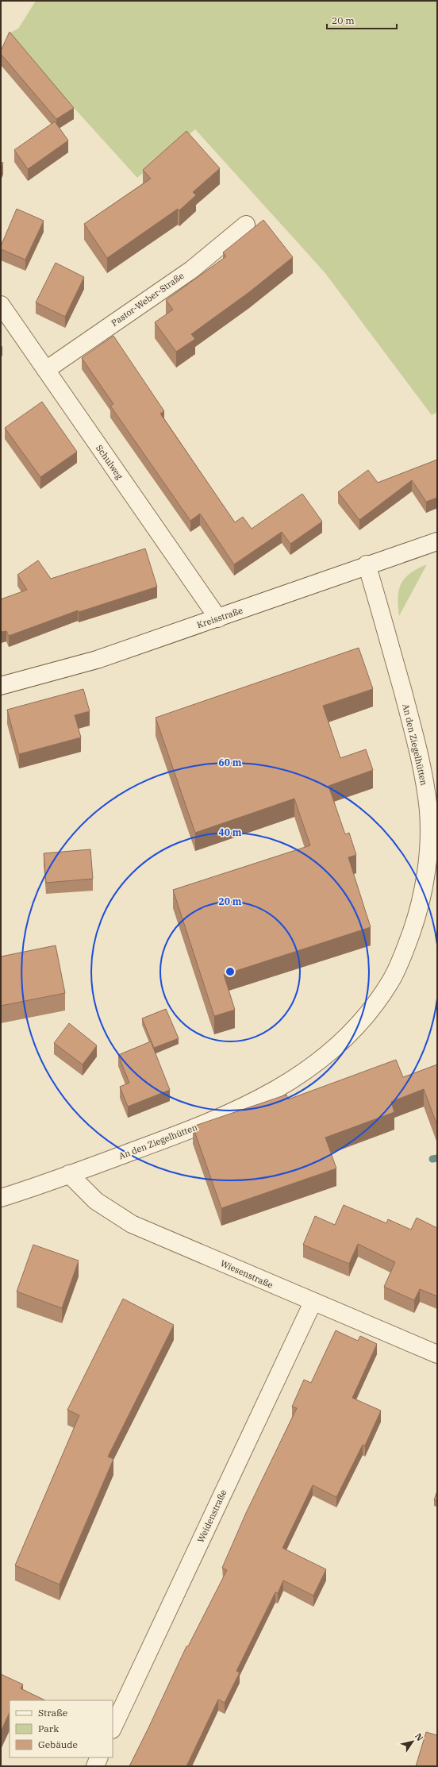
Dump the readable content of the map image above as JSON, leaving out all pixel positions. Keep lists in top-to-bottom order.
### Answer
{
  "streets": {
    "street": [
      "Pastor-Weber-Straße",
      "Schulweg",
      "Kreisstraße",
      "An den Ziegelhütten",
      "Wiesenstraße",
      "Weidenstraße"
    ]
  },
  "crossings": [
    ["Pastor-Weber-Straße", "Schulweg"],
    ["Schulweg", "Kreisstraße"],
    ["Kreisstraße", "An den Ziegelhütten"],
    ["An den Ziegelhütten", "Wiesenstraße"],
    ["Wiesenstraße", "Weidenstraße"]
  ],
  "legend": ["Straße", "Park", "Gebäude"],
  "scale_bar": "20 m",
  "north": "top right",
  "rings": ["60 m", "40 m", "20 m"]
}
